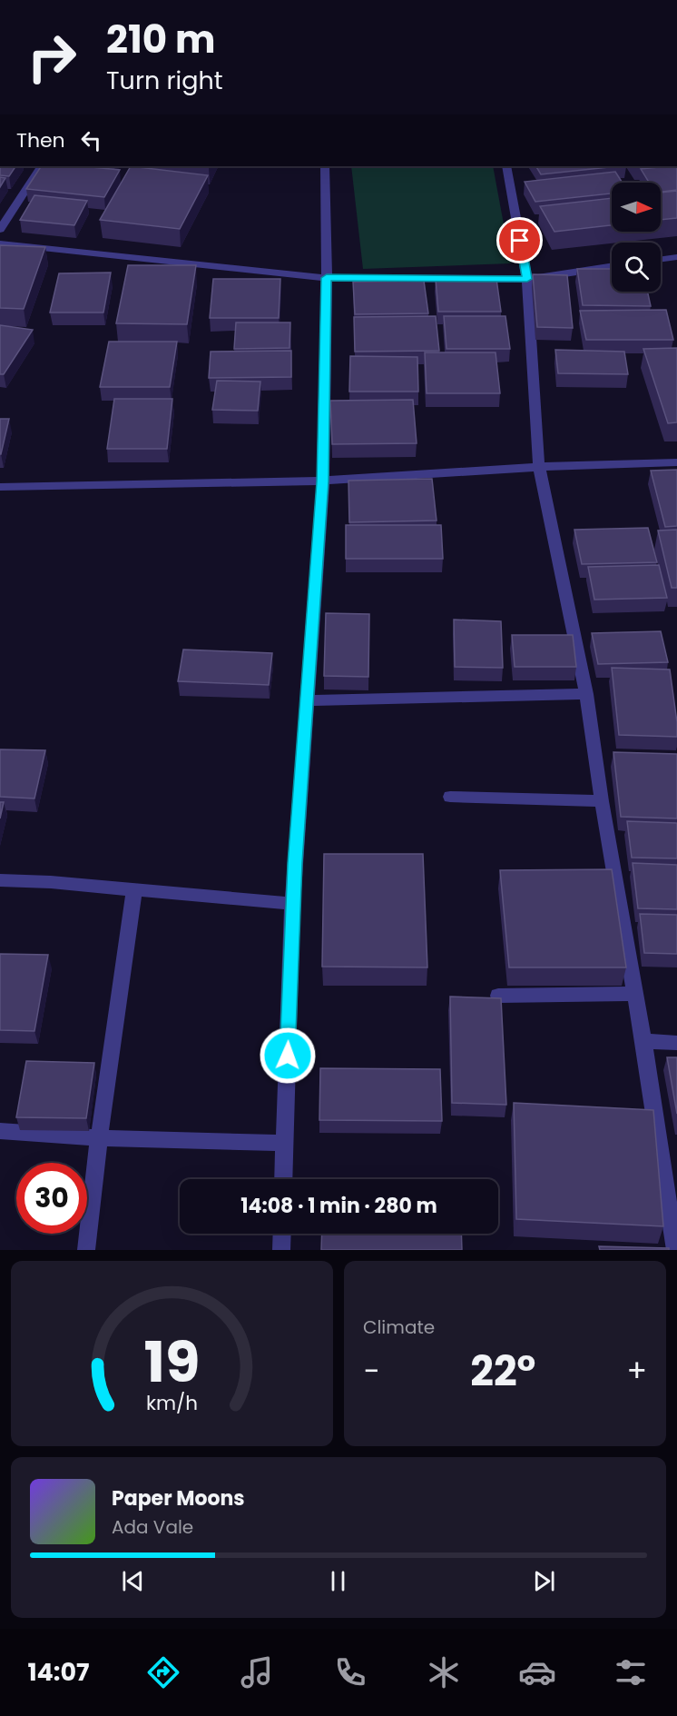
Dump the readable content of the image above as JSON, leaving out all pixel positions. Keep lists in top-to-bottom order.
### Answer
{
  "north": "right",
  "page": {
    "turn": ["210 m", "Turn right"],
    "then": "Then",
    "limit": "30",
    "trip": "14:08 · 1 min · 280 m",
    "tile": "Climate",
    "heat": ["−", "22°", "+"],
    "song": ["Paper Moons", "Ada Vale"],
    "tabs": "14:07",
    "gauge": ["19", "km/h"]
  }
}
